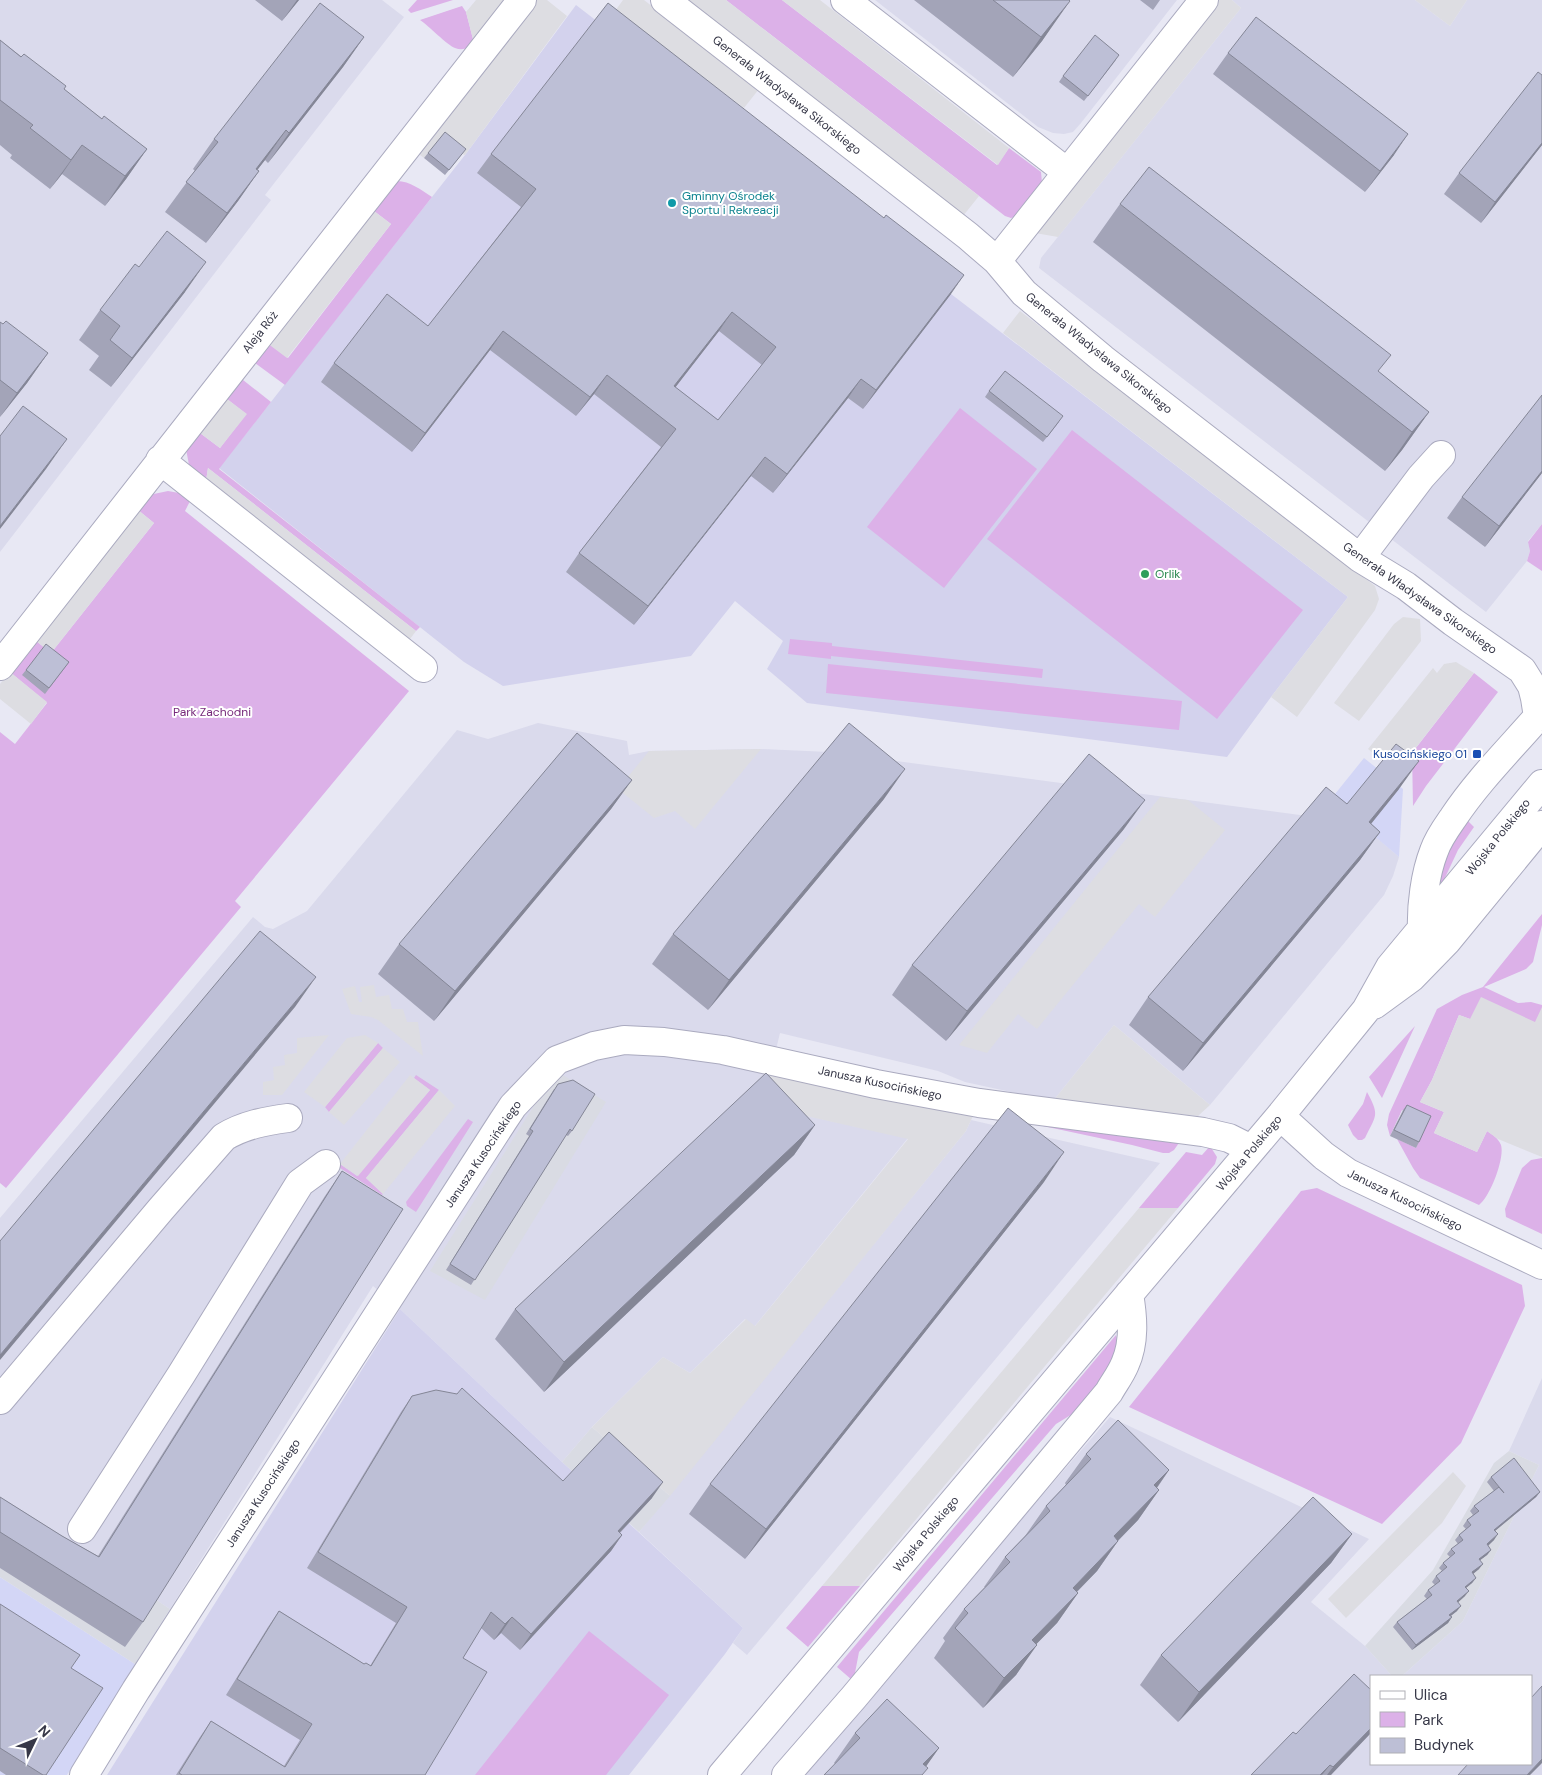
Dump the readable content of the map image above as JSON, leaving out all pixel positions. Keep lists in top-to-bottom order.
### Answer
{
  "streets": {
    "street": [
      "Generała Władysława Sikorskiego",
      "Aleja Róż",
      "Wojska Polskiego",
      "Janusza Kusocińskiego"
    ]
  },
  "crossings": [
    ["Wojska Polskiego", "Janusza Kusocińskiego"]
  ],
  "parks": ["Park Zachodni"],
  "places": {
    "other": ["Gminny Ośrodek Sportu i Rekreacji", "Orlik"],
    "transit": ["Kusocińskiego 01"]
  },
  "legend": ["Ulica", "Park", "Budynek"],
  "north": "top right"
}
